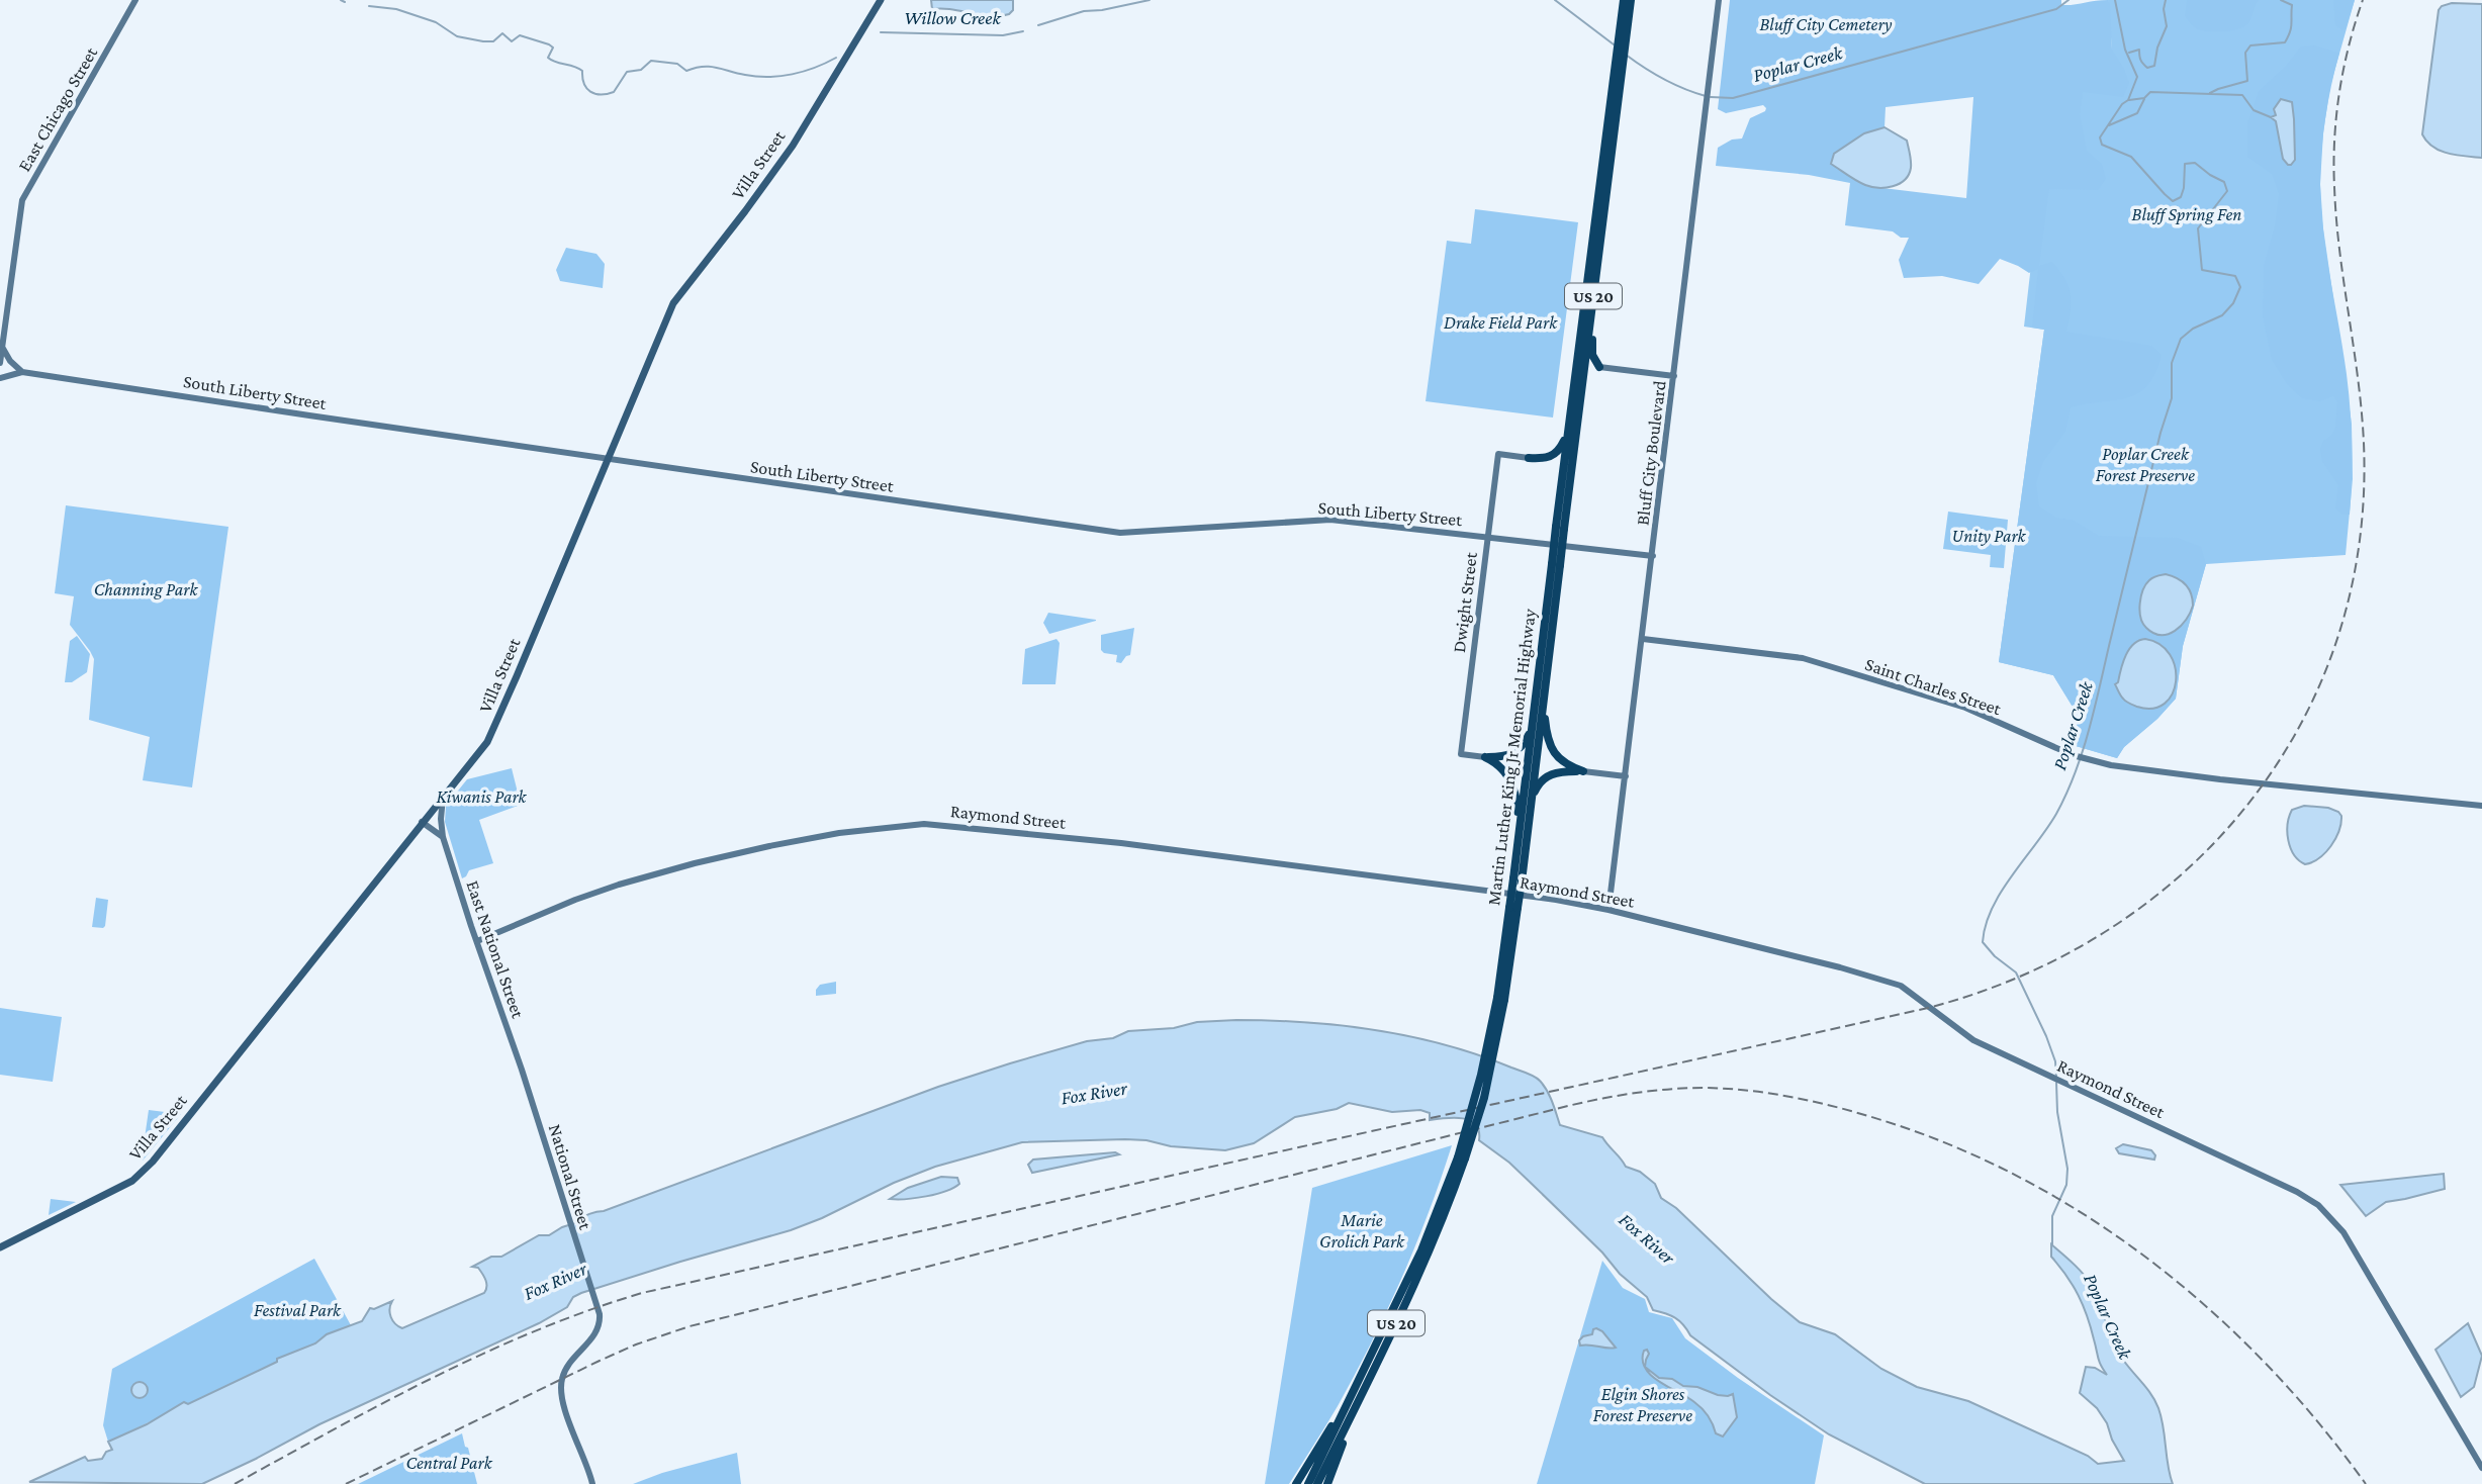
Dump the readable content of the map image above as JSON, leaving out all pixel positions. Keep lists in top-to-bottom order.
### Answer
{
  "streets": {
    "highway": ["US 20", "Martin Luther King Jr Memorial Highway"],
    "main road": [
      "East Chicago Street",
      "Villa Street",
      "South Liberty Street",
      "Bluff City Boulevard",
      "Dwight Street",
      "Saint Charles Street",
      "Raymond Street",
      "East National Street",
      "National Street"
    ]
  },
  "crossings": [
    ["Villa Street", "South Liberty Street"],
    ["Villa Street", "East National Street"],
    ["South Liberty Street", "Bluff City Boulevard"],
    ["South Liberty Street", "Dwight Street"],
    ["Bluff City Boulevard", "Saint Charles Street"],
    ["Bluff City Boulevard", "Raymond Street"],
    ["Raymond Street", "East National Street"],
    ["East National Street", "National Street"]
  ],
  "water": ["Willow Creek", "Poplar Creek", "Fox River"],
  "parks": [
    "Bluff City Cemetery",
    "Bluff Spring Fen",
    "Drake Field Park",
    "Poplar Creek Forest Preserve",
    "Unity Park",
    "Channing Park",
    "Kiwanis Park",
    "Marie Grolich Park",
    "Festival Park",
    "Elgin Shores Forest Preserve",
    "Central Park"
  ]
}
